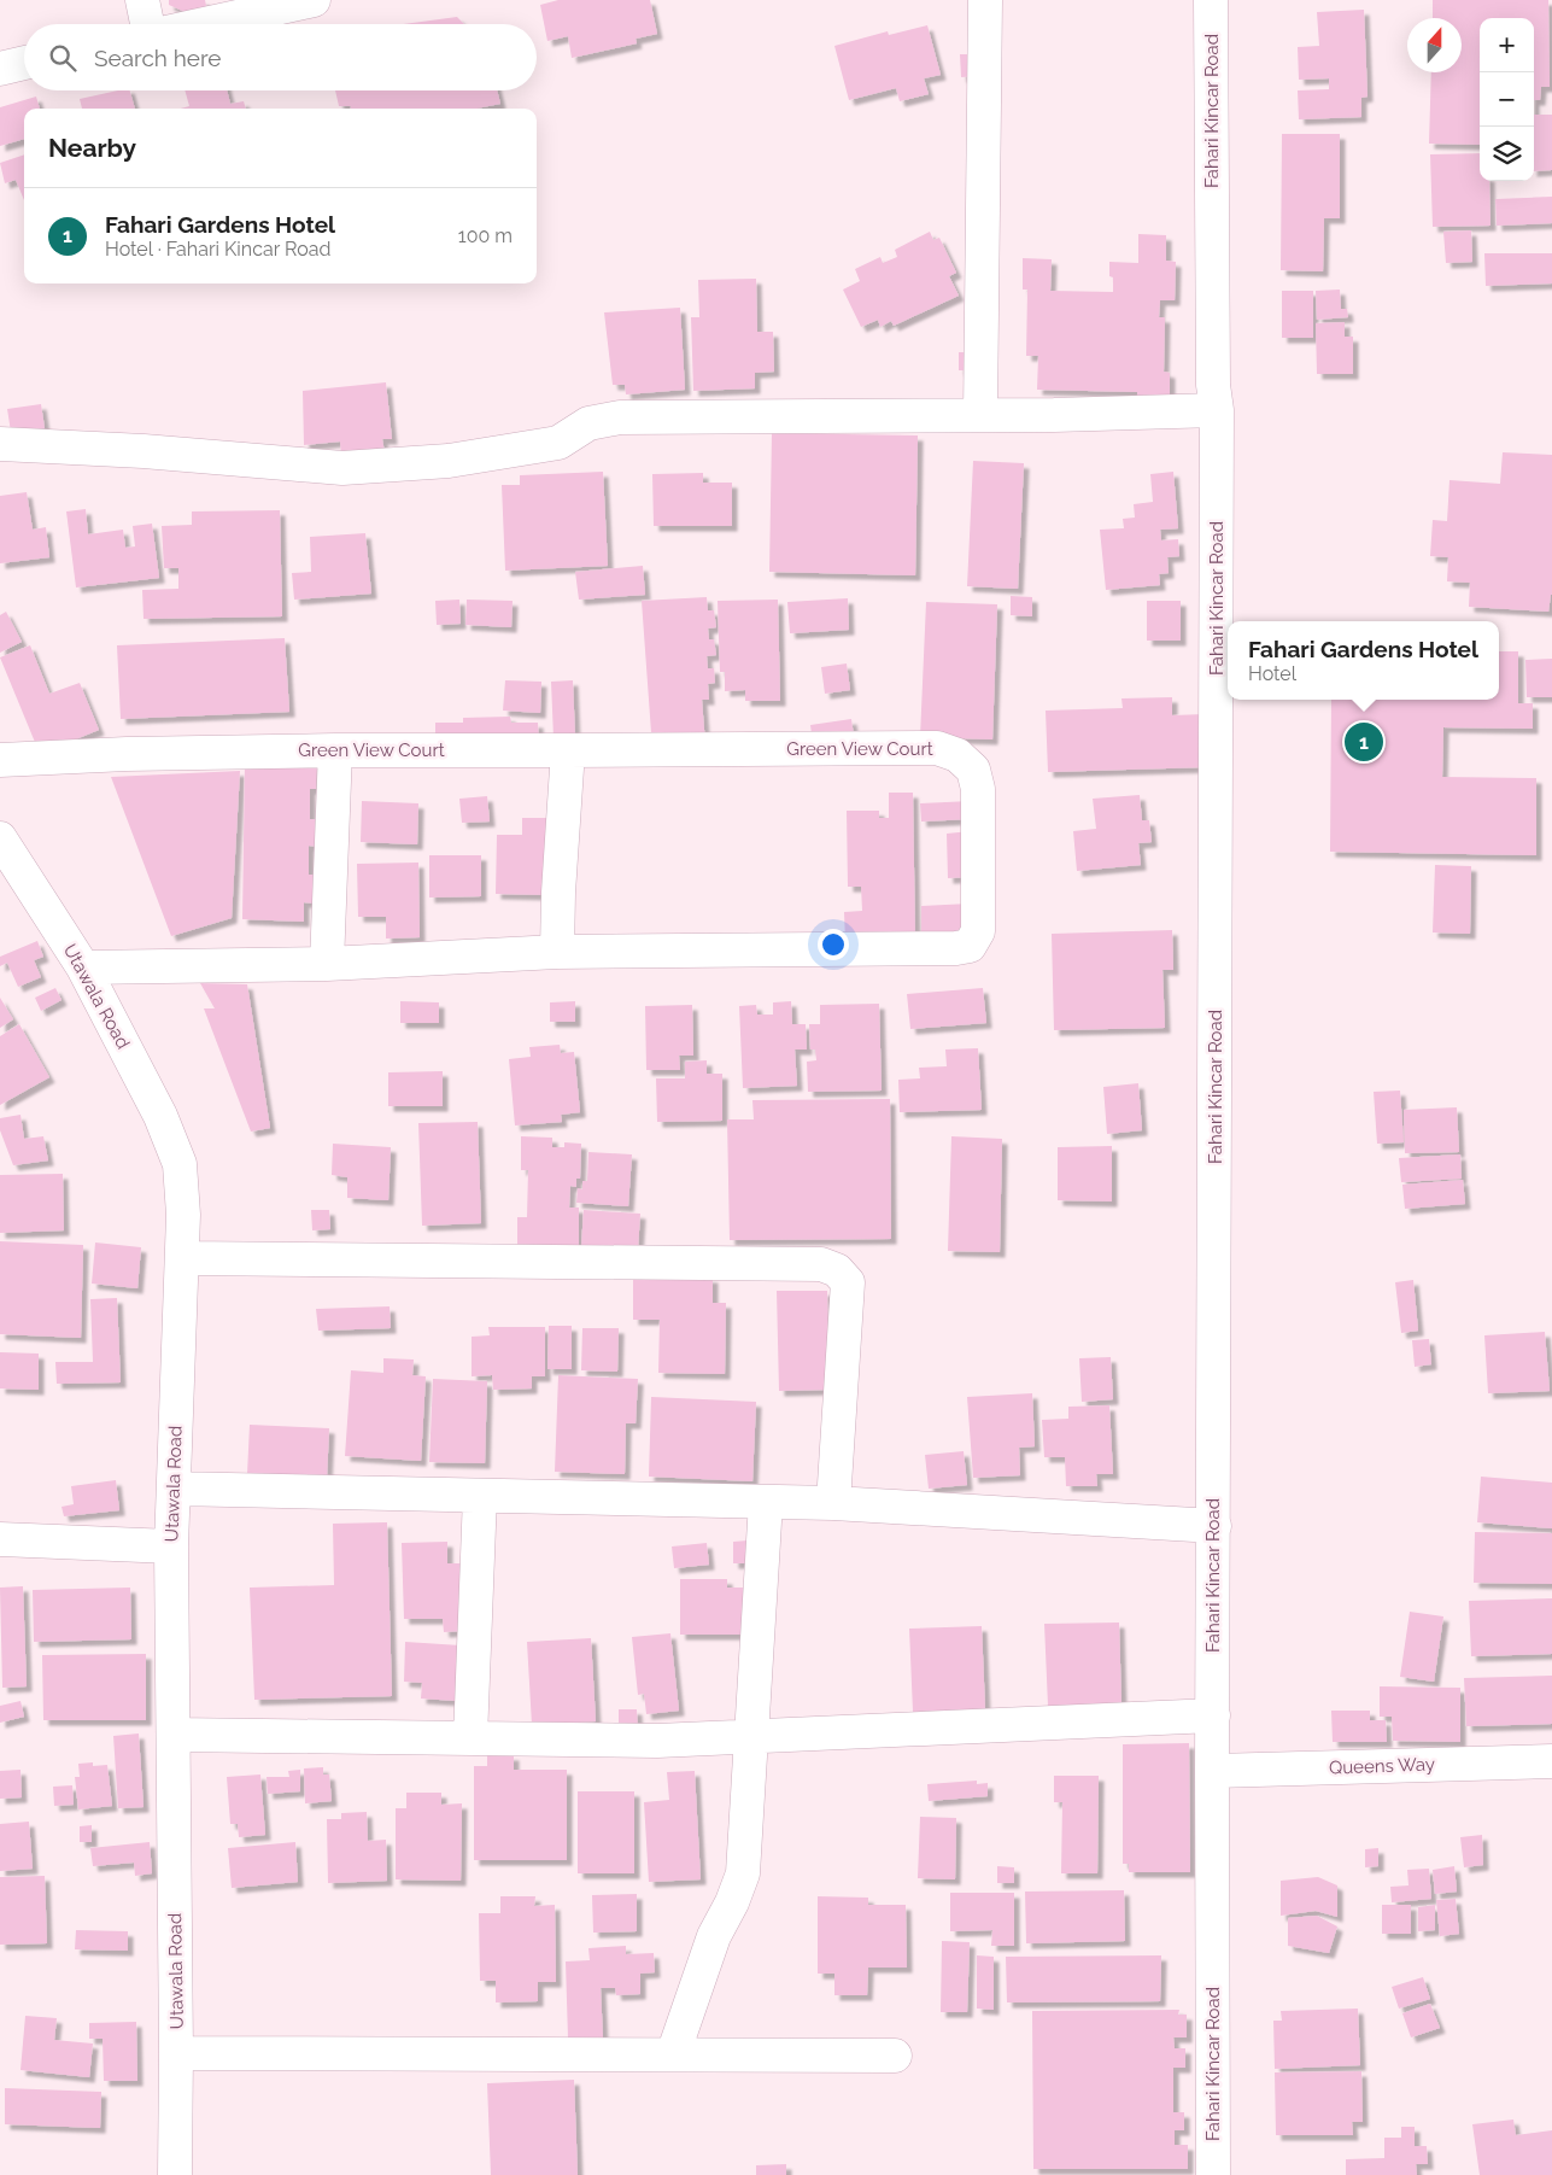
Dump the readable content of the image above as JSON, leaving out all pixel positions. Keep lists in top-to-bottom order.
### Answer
{
  "streets": {
    "street": [
      "Fahari Kincar Road",
      "Green View Court",
      "Utawala Road",
      "Queens Way"
    ]
  },
  "crossings": [
    ["Fahari Kincar Road", "Queens Way"],
    ["Green View Court", "Utawala Road"]
  ],
  "north": "top",
  "page": {
    "map_buttons": ["+", "−"],
    "search": "Search here",
    "heading": "Nearby",
    "list": [
      {
        "mark": "1",
        "name": "Fahari Gardens Hotel",
        "note": "Hotel · Fahari Kincar Road",
        "value": "100 m"
      }
    ],
    "popup": ["Fahari Gardens Hotel", "Hotel"],
    "pins": "1"
  }
}
